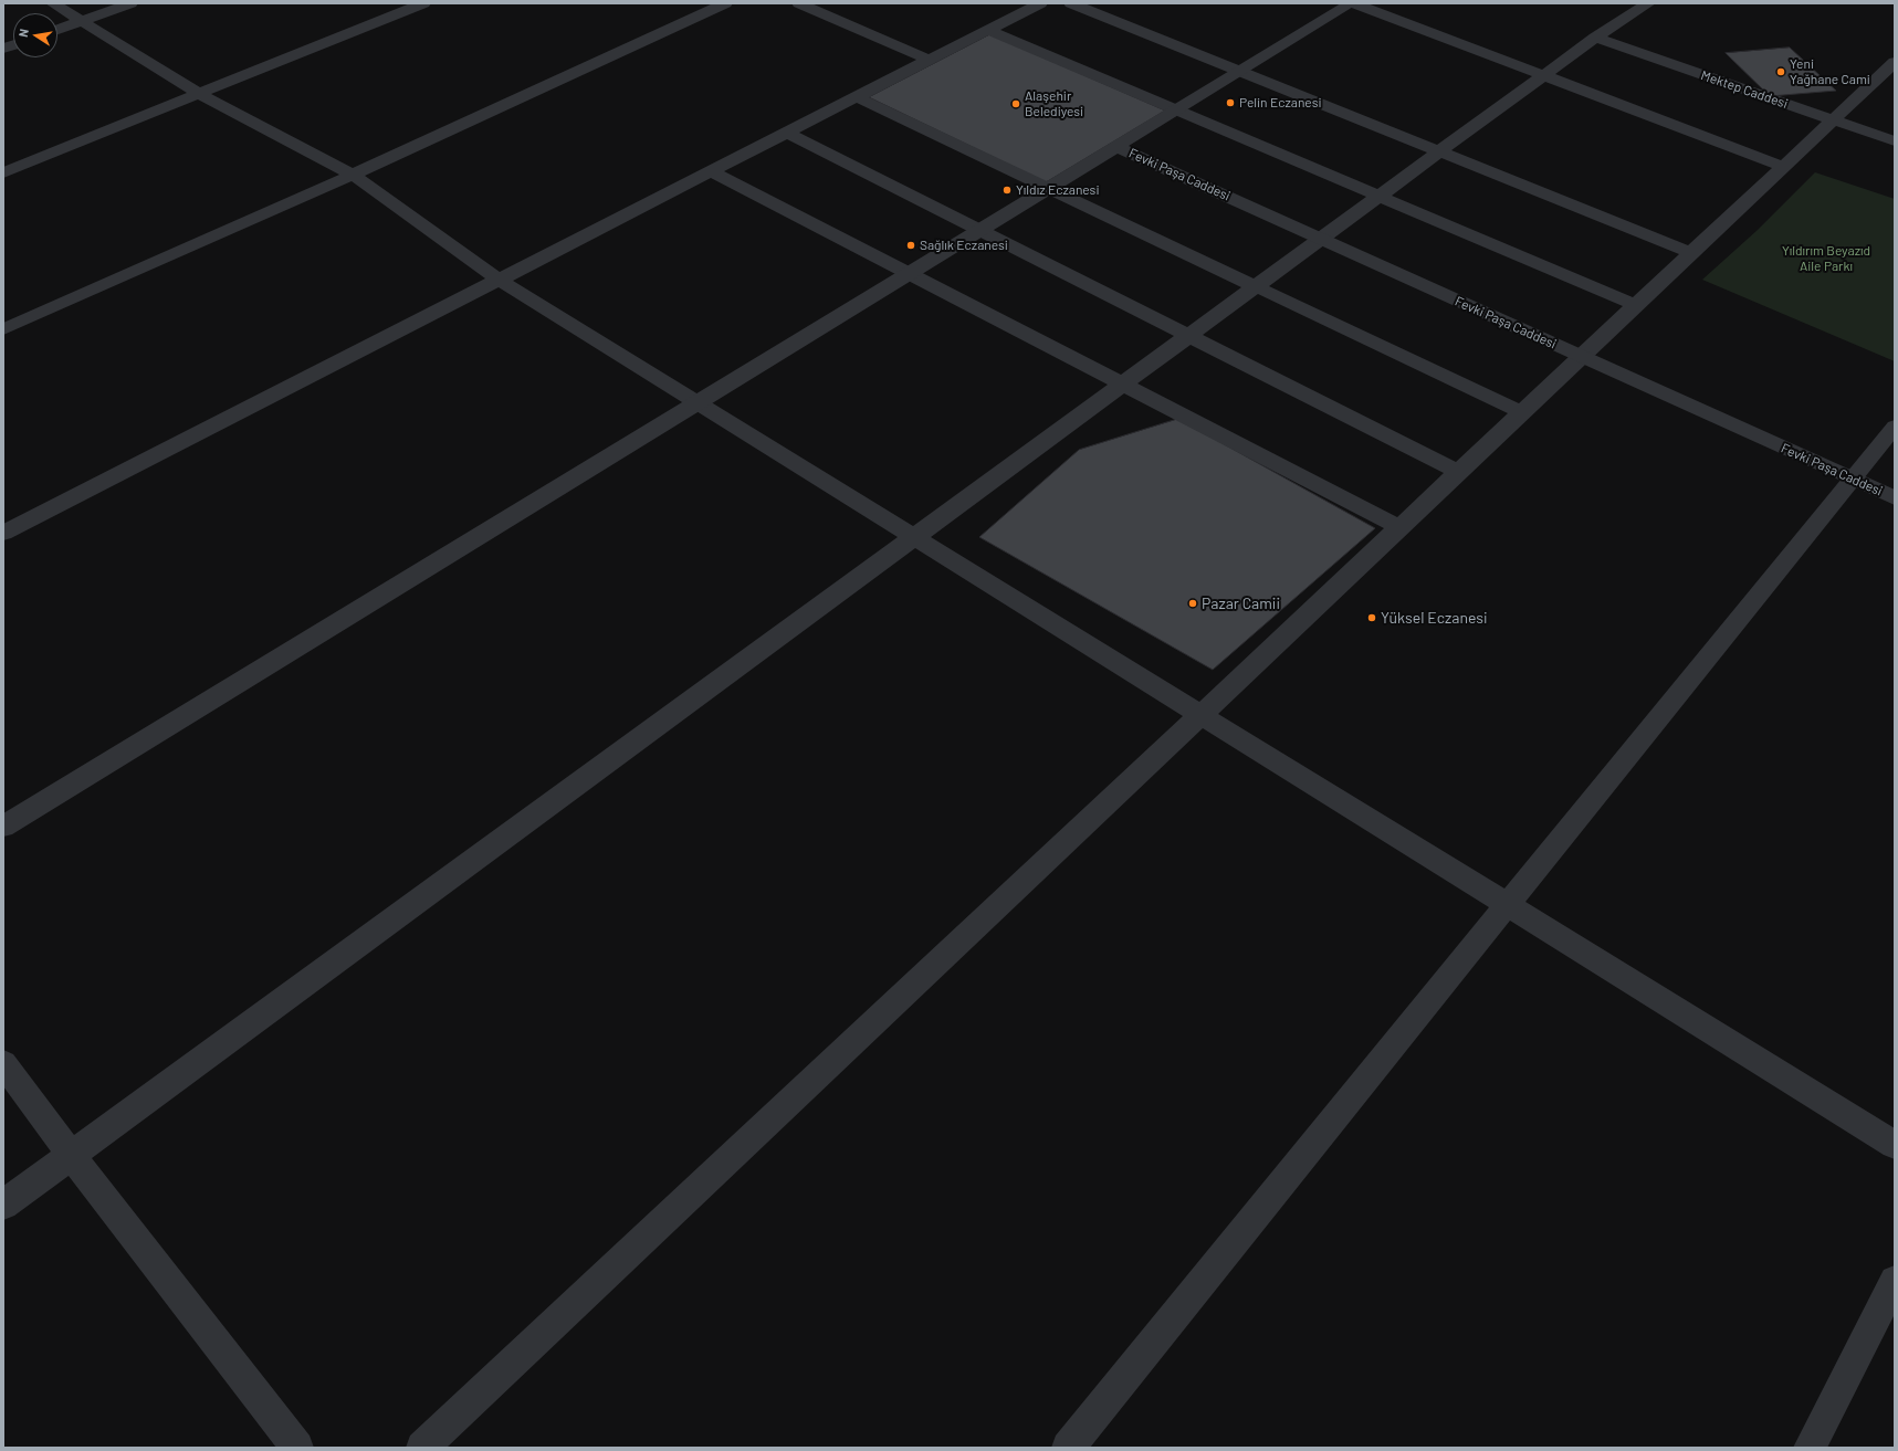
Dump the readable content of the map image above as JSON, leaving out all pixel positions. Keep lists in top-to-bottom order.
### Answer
{
  "streets": {
    "street": ["Mektep Caddesi", "Fevki Paşa Caddesi"]
  },
  "parks": ["Yıldırım Beyazıd Aile Parkı"],
  "places": [
    "Yeni Yağhane Cami",
    "Pelin Eczanesi",
    "Alaşehir Belediyesi",
    "Yıldız Eczanesi",
    "Sağlık Eczanesi",
    "Pazar Camii",
    "Yüksel Eczanesi"
  ],
  "north": "left"
}
